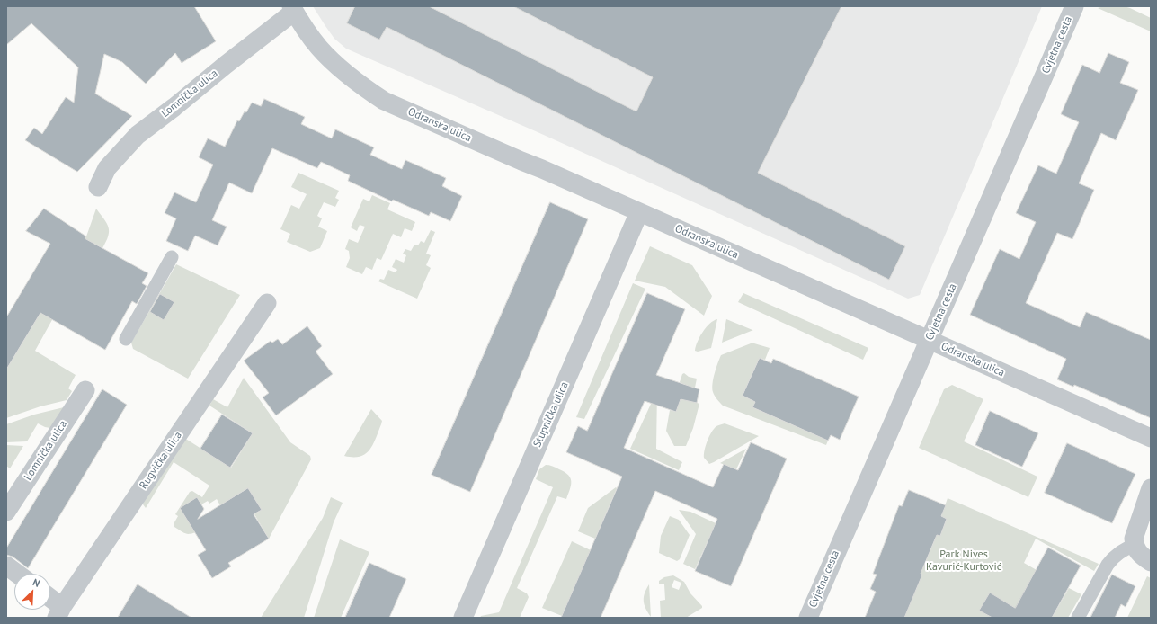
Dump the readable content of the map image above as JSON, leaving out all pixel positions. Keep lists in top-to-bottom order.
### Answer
{
  "streets": {
    "street": [
      "Cvjetna cesta",
      "Lomnička ulica",
      "Odranska ulica",
      "Stupnička ulica",
      "Rugvička ulica"
    ]
  },
  "crossings": [
    ["Cvjetna cesta", "Odranska ulica"],
    ["Lomnička ulica", "Odranska ulica"],
    ["Odranska ulica", "Stupnička ulica"]
  ],
  "parks": ["Park Nives Kavurić-Kurtović"],
  "north": "top right"
}
